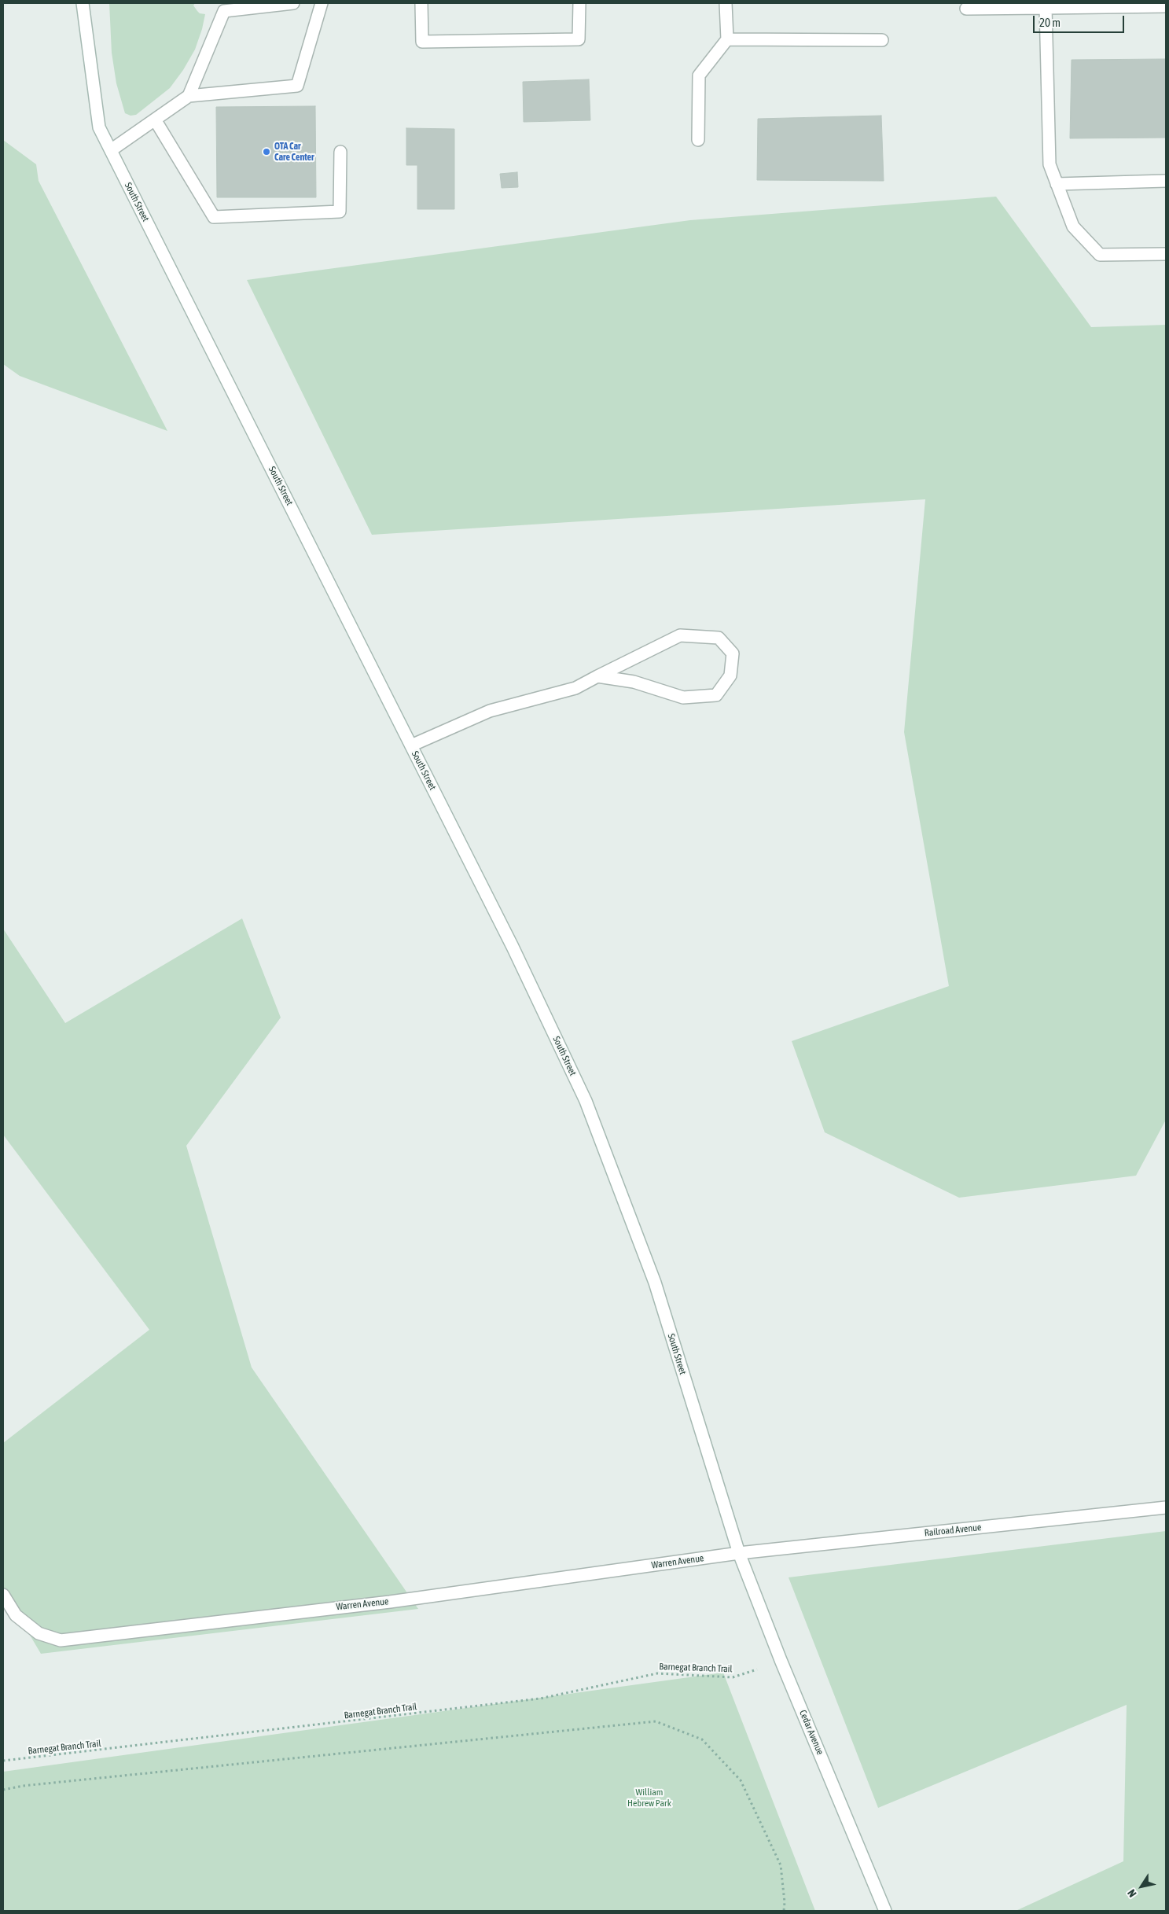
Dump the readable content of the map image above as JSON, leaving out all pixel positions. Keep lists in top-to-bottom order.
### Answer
{
  "streets": {
    "street": [
      "South Street",
      "Railroad Avenue",
      "Warren Avenue",
      "Cedar Avenue"
    ],
    "path": ["Barnegat Branch Trail"]
  },
  "crossings": [
    ["South Street", "Railroad Avenue"],
    ["South Street", "Warren Avenue"],
    ["South Street", "Cedar Avenue"],
    ["Railroad Avenue", "Warren Avenue"],
    ["Railroad Avenue", "Cedar Avenue"],
    ["Warren Avenue", "Cedar Avenue"]
  ],
  "parks": ["William Hebrew Park"],
  "places": ["OTA Car Care Center"],
  "scale_bar": "20 m",
  "north": "bottom left"
}
